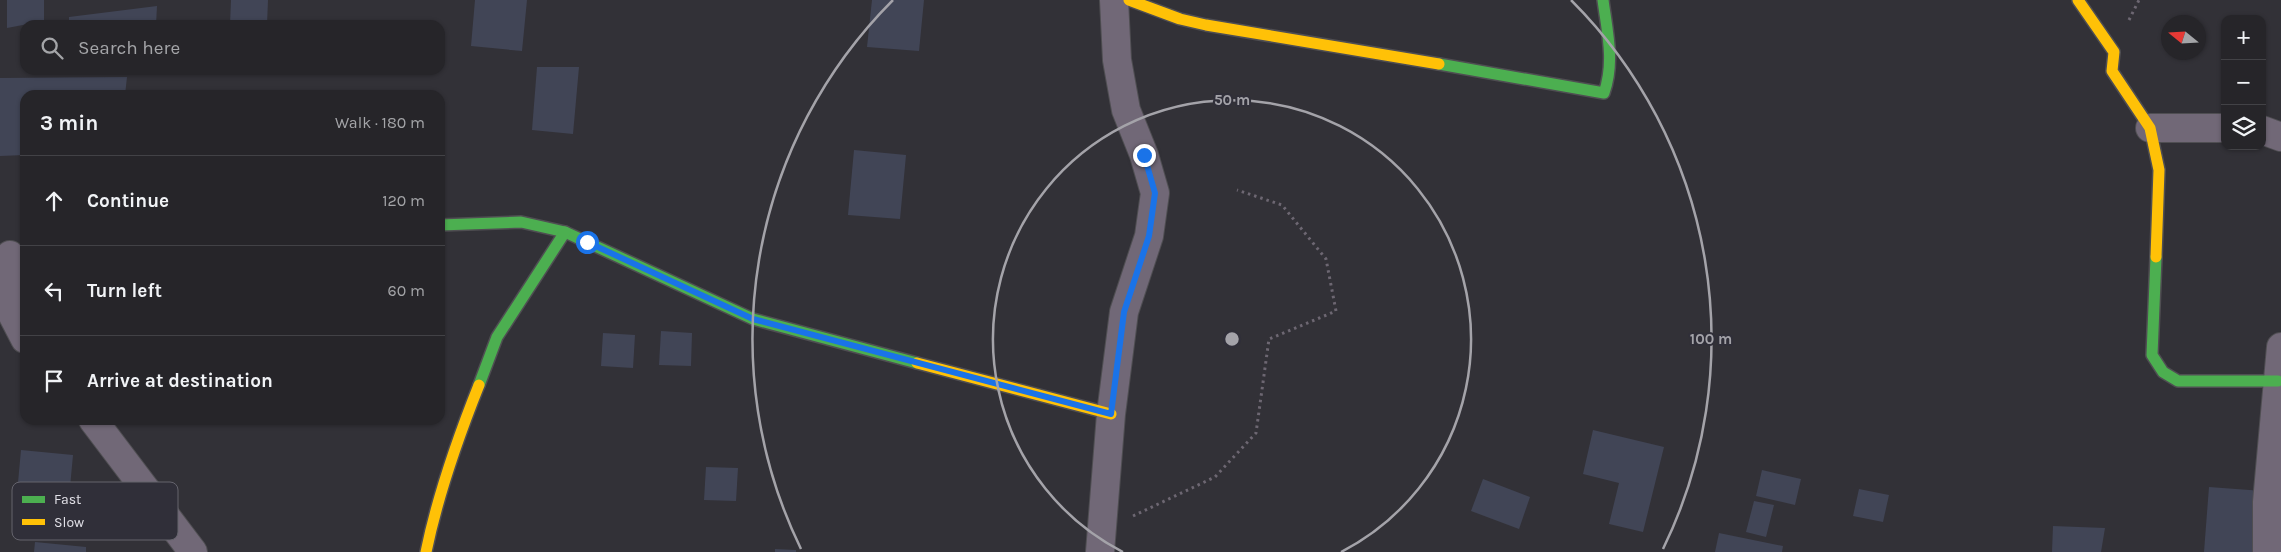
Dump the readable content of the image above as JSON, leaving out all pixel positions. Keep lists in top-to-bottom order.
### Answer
{
  "legend": ["Fast", "Slow"],
  "north": "left",
  "page": {
    "map_buttons": ["+", "−"],
    "search": "Search here",
    "heading": ["3 min", "Walk · 180 m"],
    "list": [
      ["Continue", "120 m"],
      ["Turn left", "60 m"],
      "Arrive at destination"
    ]
  },
  "rings": ["50 m", "100 m"]
}
